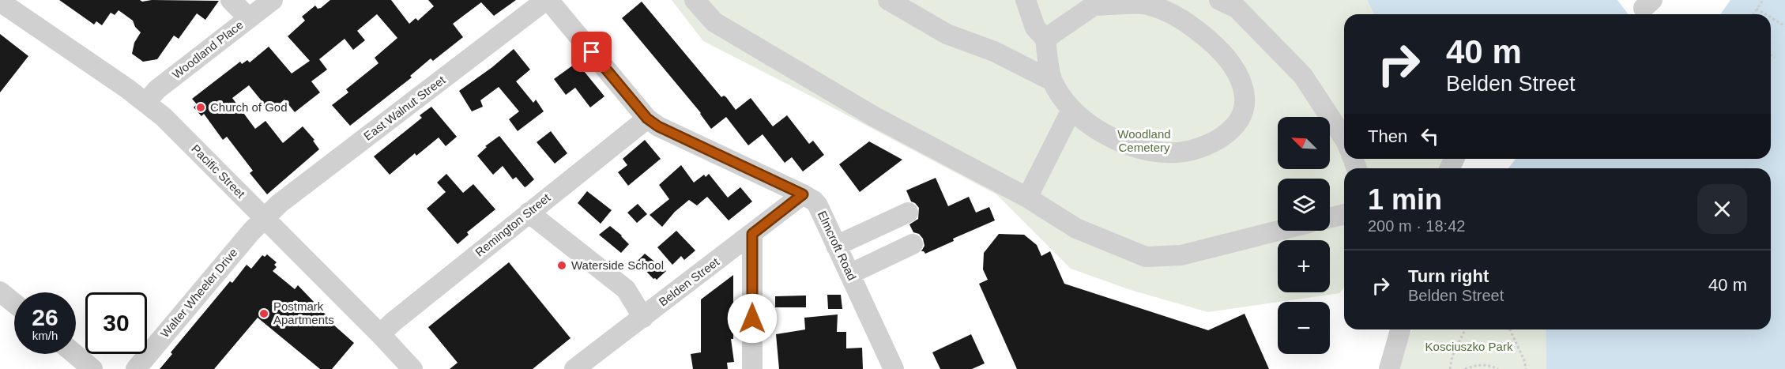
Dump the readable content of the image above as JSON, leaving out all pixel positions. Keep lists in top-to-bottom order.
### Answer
{
  "streets": {
    "street": [
      "Woodland Place",
      "East Walnut Street",
      "Pacific Street",
      "Remington Street",
      "Elmcroft Road",
      "Belden Street",
      "Walter Wheeler Drive"
    ]
  },
  "crossings": [
    ["Woodland Place", "Pacific Street"],
    ["East Walnut Street", "Pacific Street"],
    ["East Walnut Street", "Elmcroft Road"],
    ["East Walnut Street", "Walter Wheeler Drive"],
    ["Pacific Street", "Remington Street"],
    ["Pacific Street", "Walter Wheeler Drive"],
    ["Remington Street", "Elmcroft Road"],
    ["Elmcroft Road", "Belden Street"]
  ],
  "parks": ["Woodland Cemetery", "Kosciuszko Park"],
  "places": ["Church of God", "Waterside School", "Postmark Apartments"],
  "north": "top left",
  "page": {
    "turn": ["40 m", "Belden Street"],
    "then": "Then",
    "map_buttons": ["+", "−"],
    "heading": ["1 min", "200 m · 18:42"],
    "list": [
      {
        "name": "Turn right",
        "note": "Belden Street",
        "value": "40 m"
      }
    ],
    "speed": "26 km/h",
    "limit": "30"
  }
}
